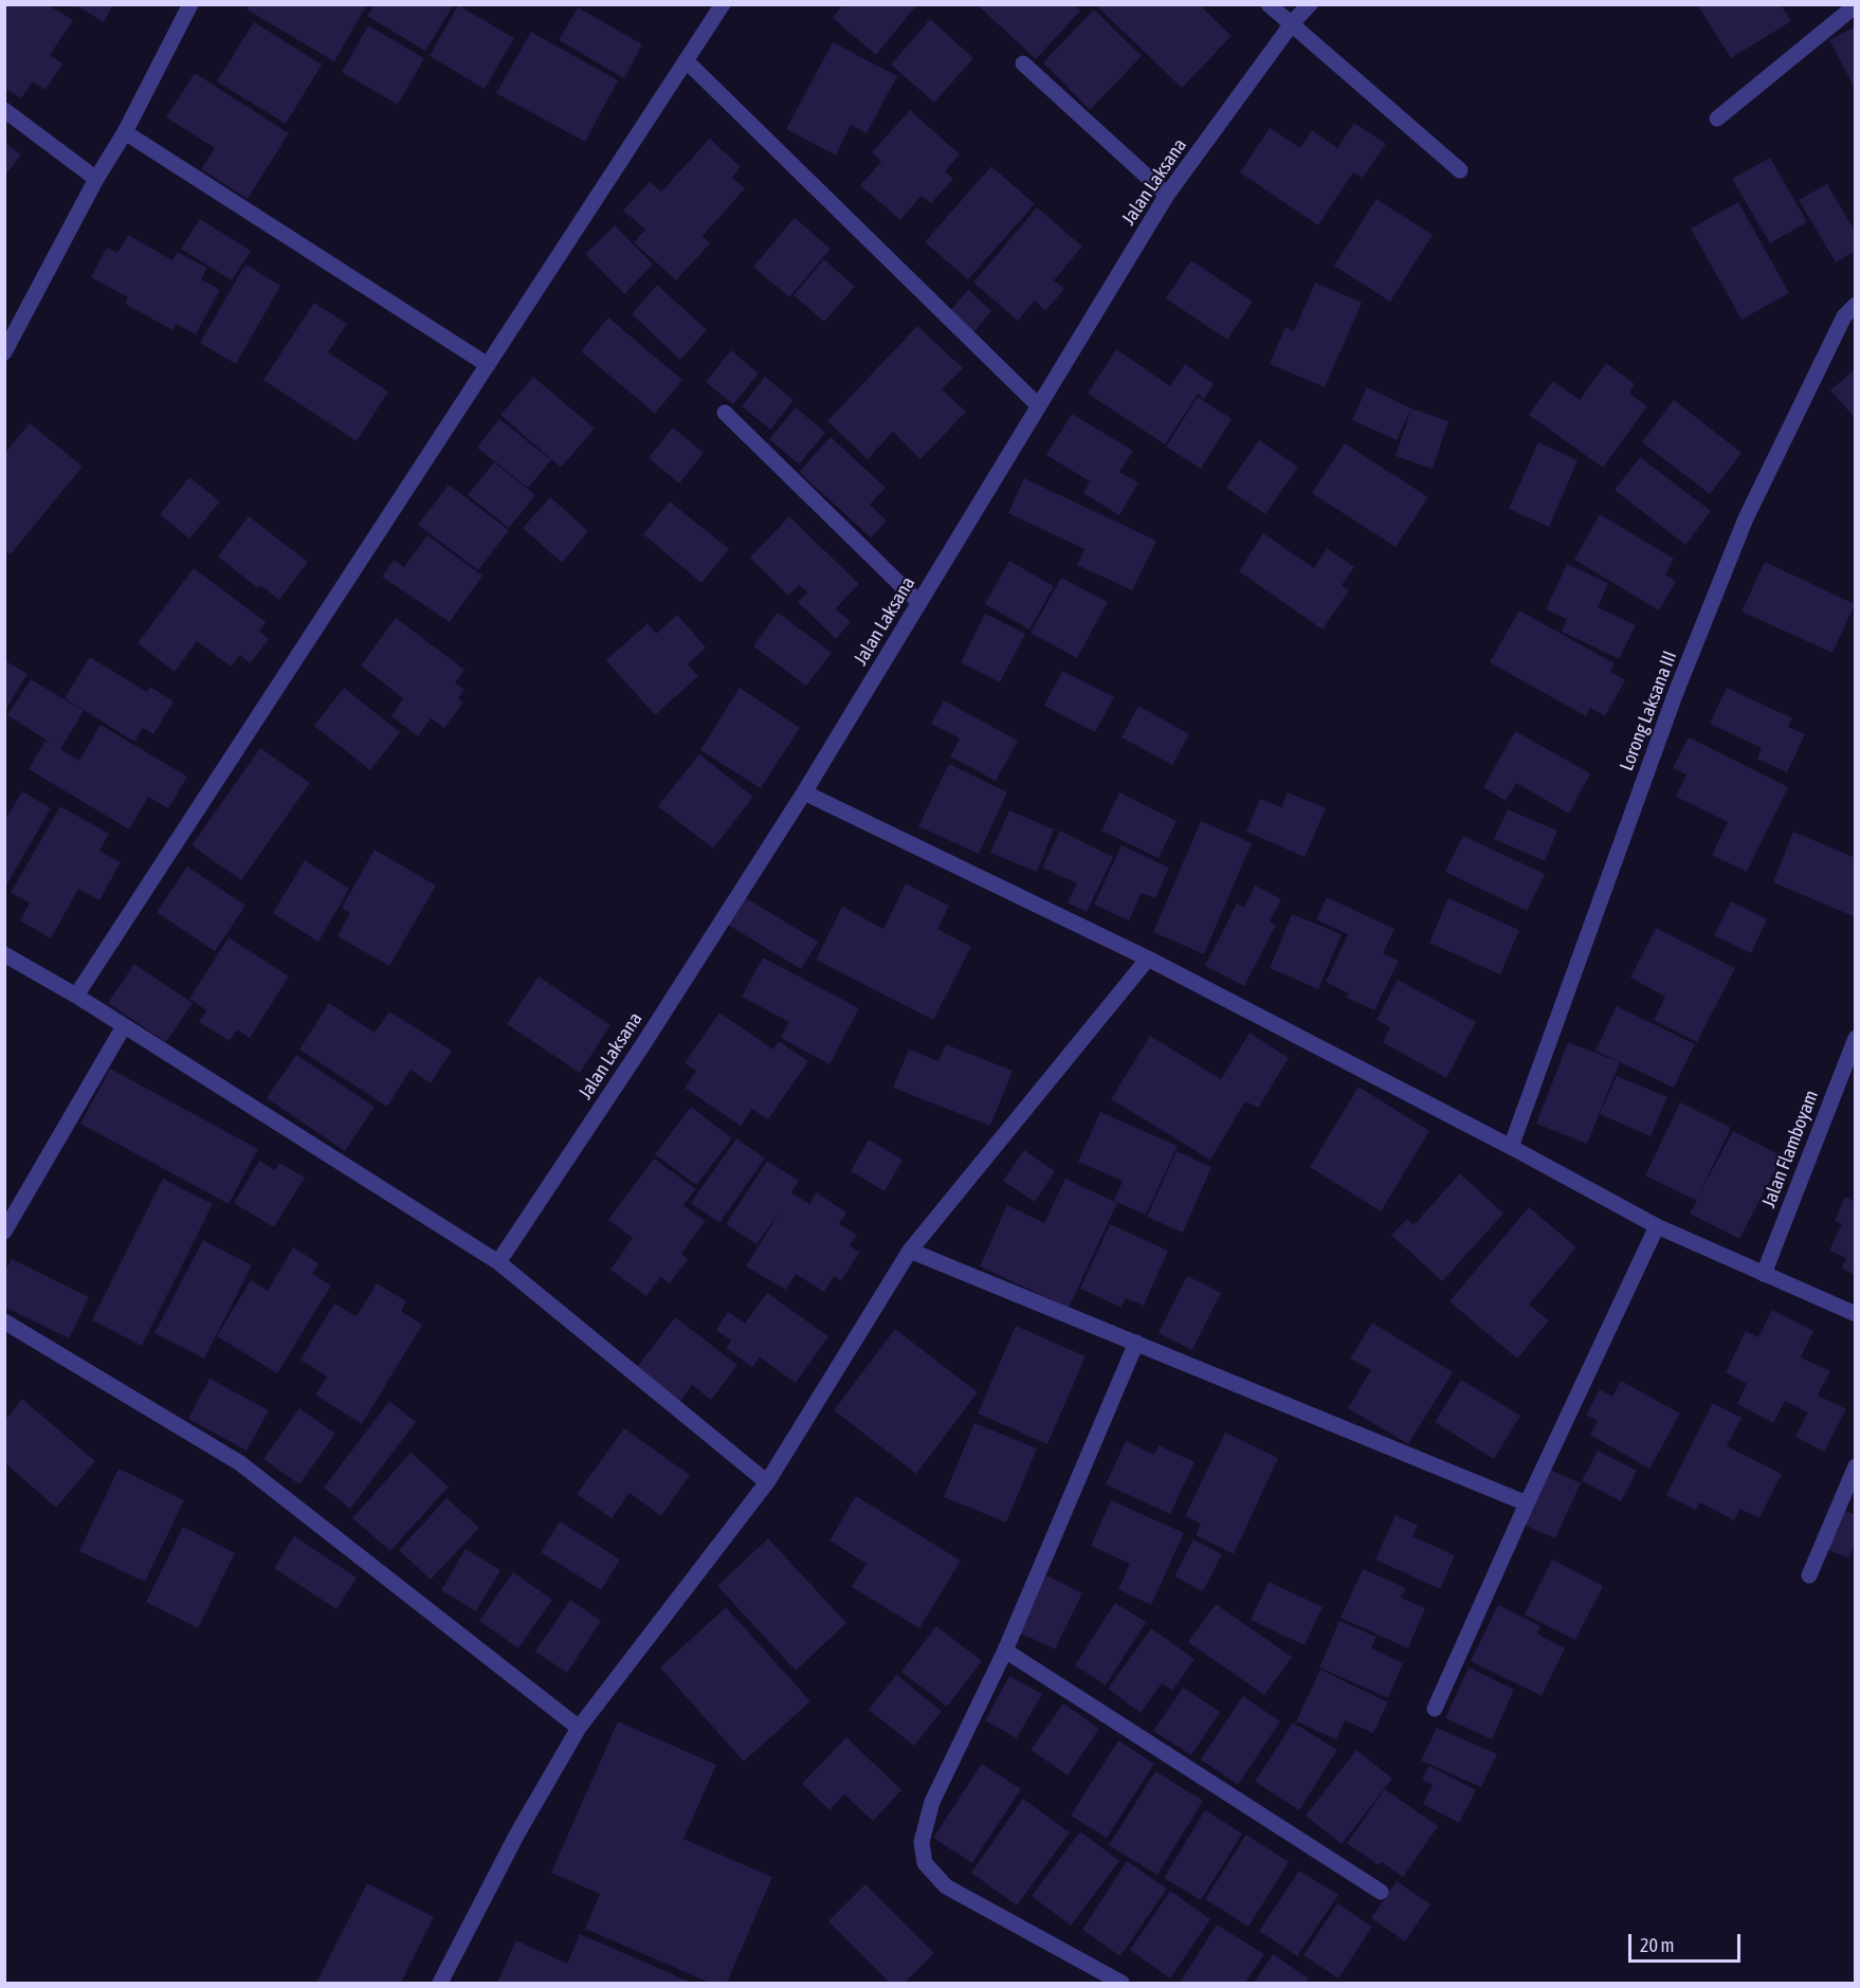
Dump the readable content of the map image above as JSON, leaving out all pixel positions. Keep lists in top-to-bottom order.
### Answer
{
  "streets": {
    "street": ["Jalan Laksana", "Lorong Laksana III", "Jalan Flamboyam"]
  },
  "scale_bar": "20 m"
}
